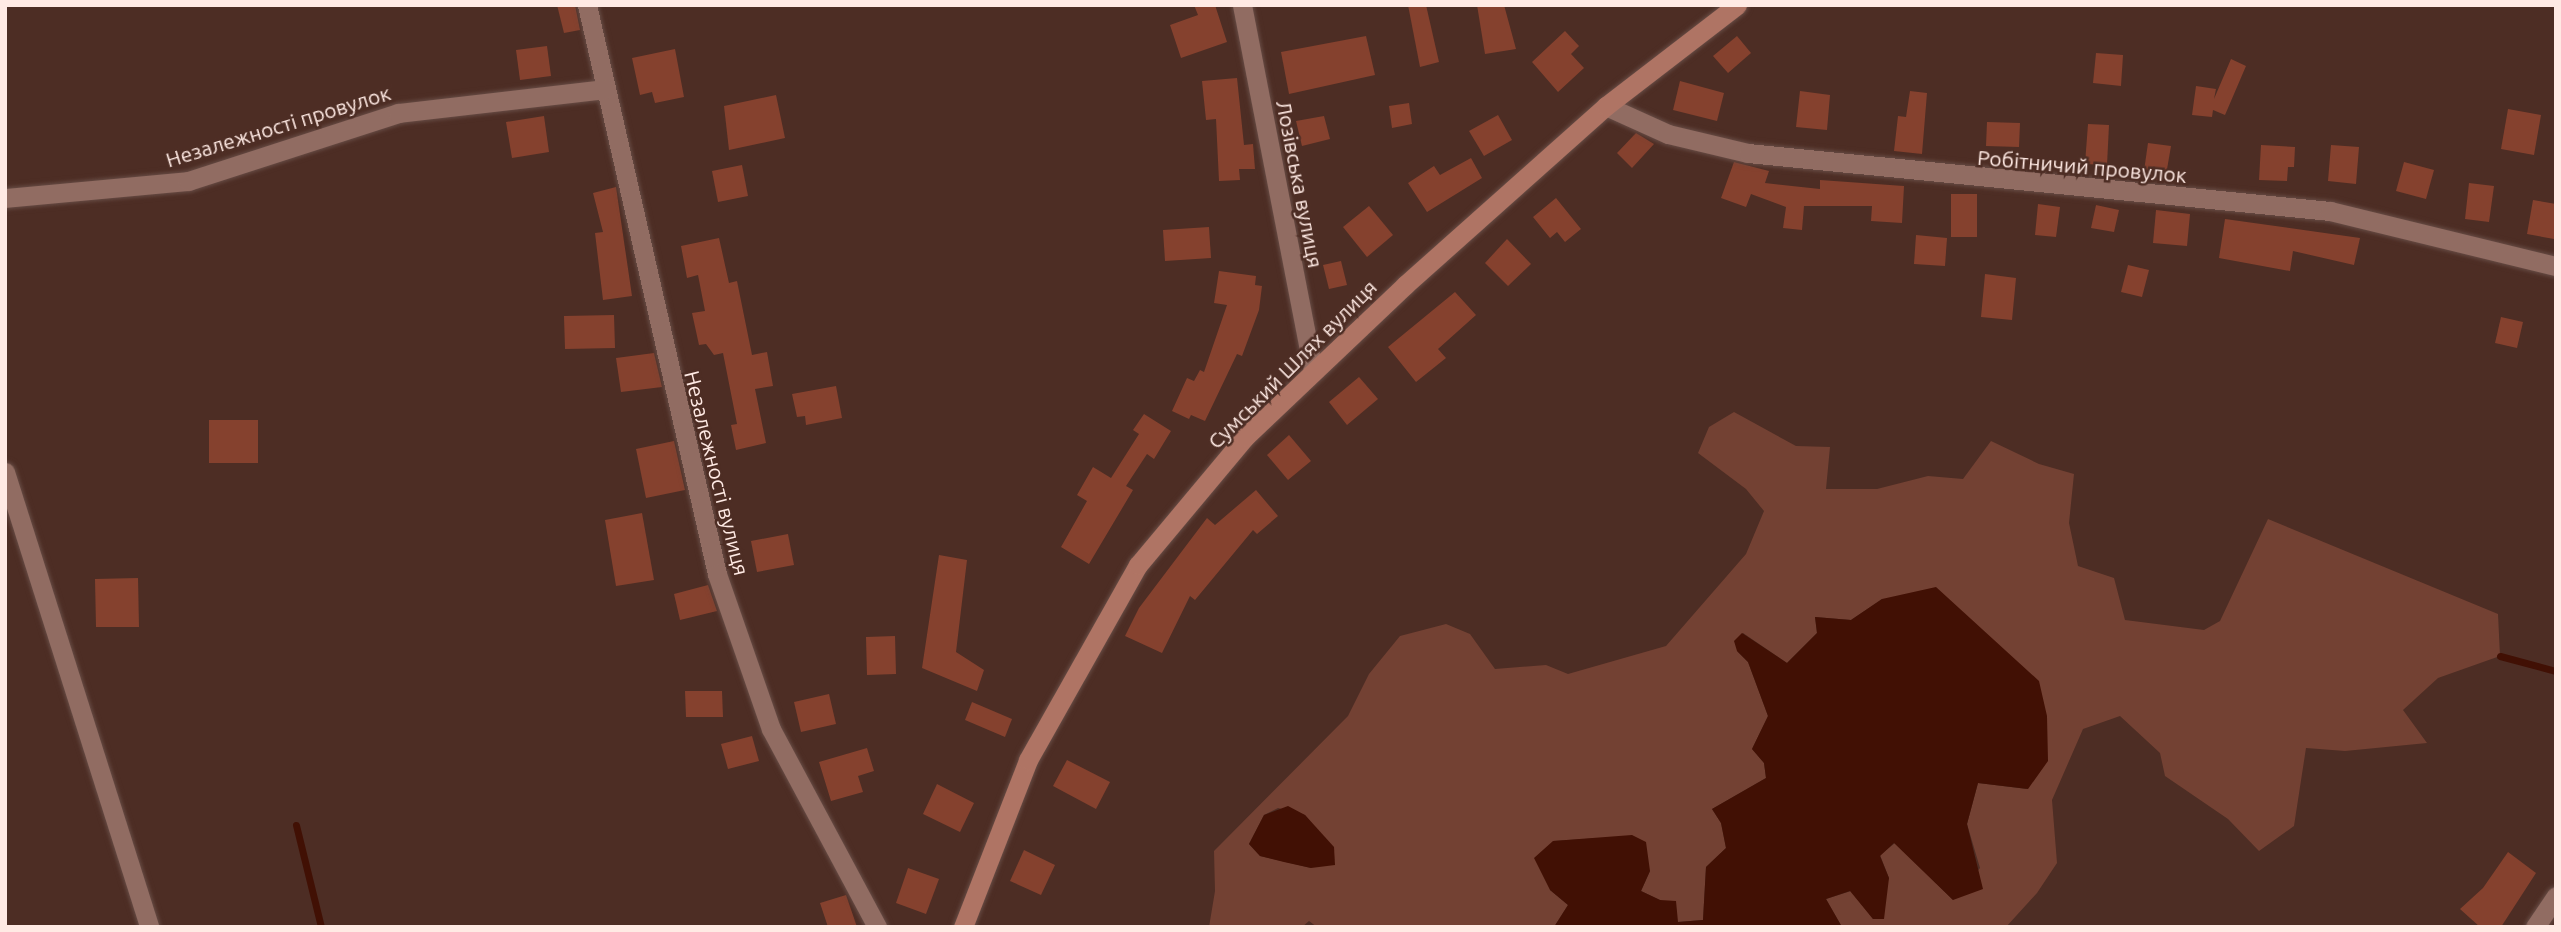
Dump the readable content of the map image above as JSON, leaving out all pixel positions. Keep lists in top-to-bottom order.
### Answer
{
  "streets": {
    "main road": ["Сумський Шлях вулиця"],
    "street": [
      "Незалежності провулок",
      "Робітничий провулок",
      "Лозівська вулиця",
      "Незалежності вулиця"
    ]
  },
  "crossings": [
    ["Незалежності провулок", "Незалежності вулиця"],
    ["Робітничий провулок", "Сумський Шлях вулиця"],
    ["Лозівська вулиця", "Сумський Шлях вулиця"]
  ]
}
